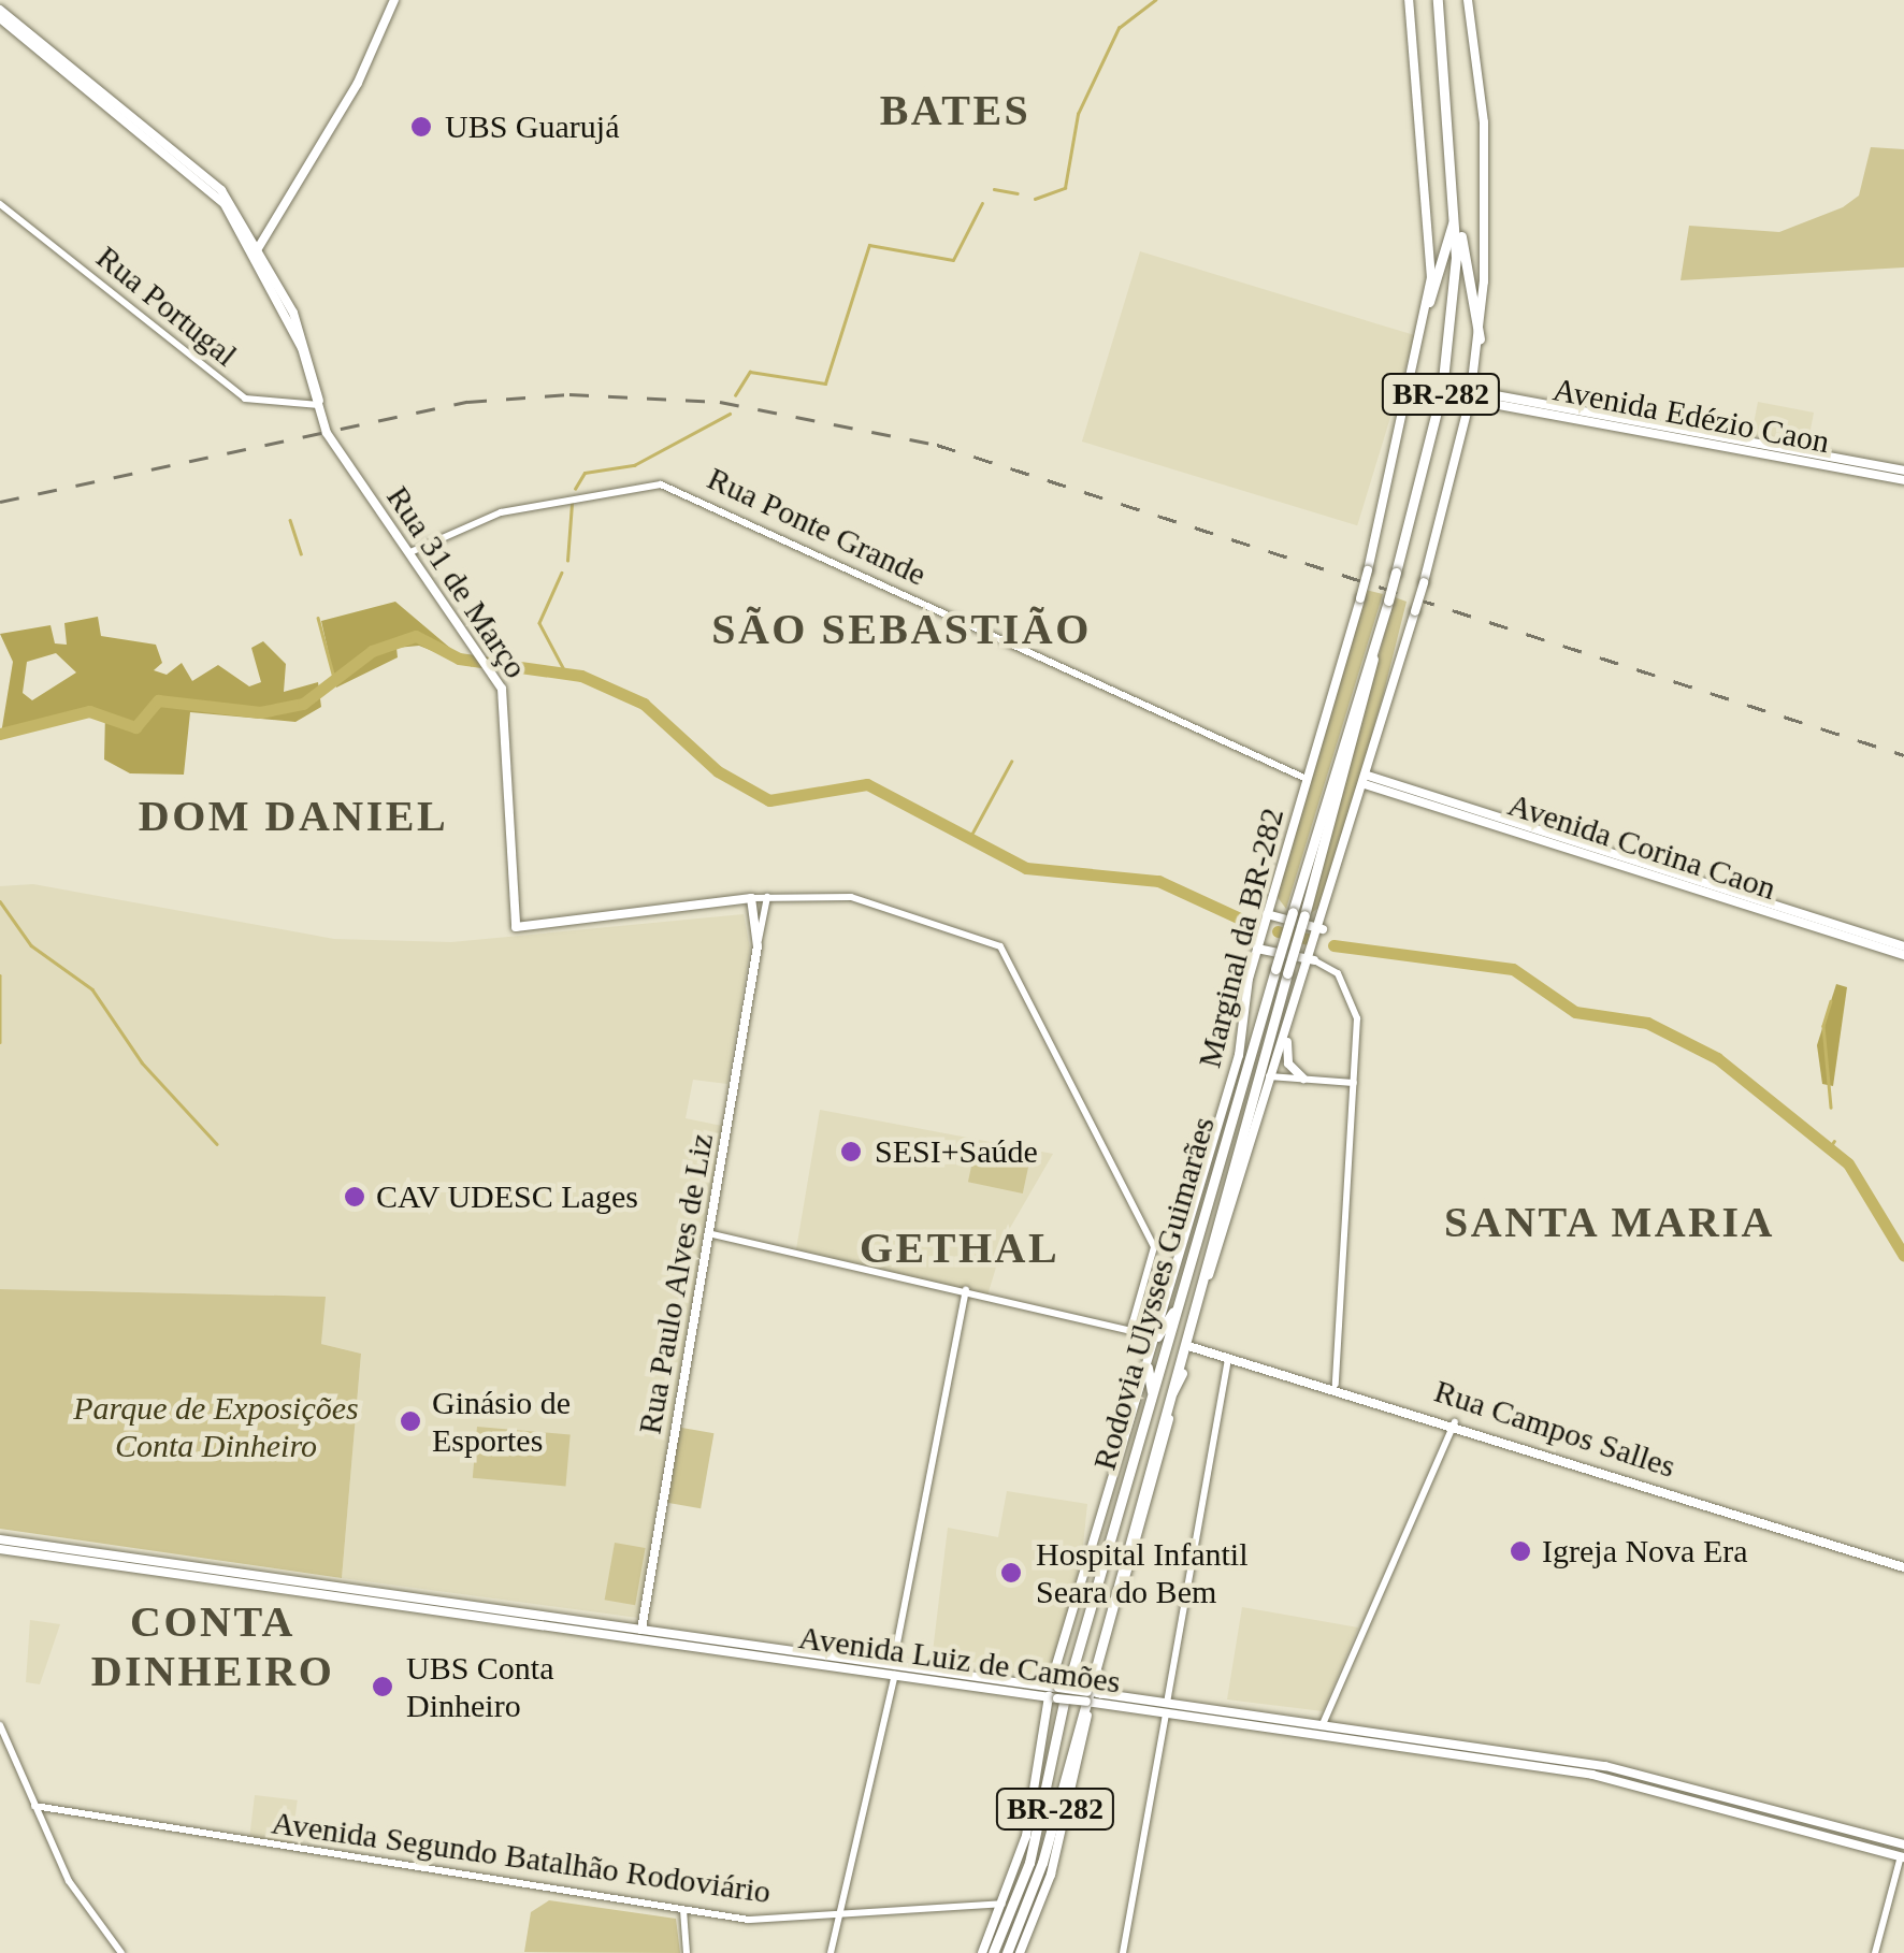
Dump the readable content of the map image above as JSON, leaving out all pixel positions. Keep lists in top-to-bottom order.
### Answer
{
  "streets": {
    "highway": ["BR-282", "Rodovia Ulysses Guimarães"],
    "main road": [
      "Avenida Edézio Caon",
      "Rua 31 de Março",
      "Avenida Corina Caon",
      "Marginal da BR-282",
      "Rua Paulo Alves de Liz",
      "Rua Campos Salles",
      "Avenida Luiz de Camões"
    ],
    "street": ["Rua Portugal", "Rua Ponte Grande", "Avenida Segundo Batalhão Rodoviário"]
  },
  "crossings": [
    ["Rua Portugal", "Rua 31 de Março"],
    ["Avenida Edézio Caon", "Marginal da BR-282"],
    ["Rua Ponte Grande", "Rua 31 de Março"],
    ["Rua Ponte Grande", "Marginal da BR-282"],
    ["Rua 31 de Março", "Rua Paulo Alves de Liz"],
    ["Avenida Corina Caon", "Marginal da BR-282"],
    ["Marginal da BR-282", "Rua Campos Salles"],
    ["Marginal da BR-282", "Avenida Luiz de Camões"],
    ["Marginal da BR-282", "Avenida Segundo Batalhão Rodoviário"],
    ["Rua Paulo Alves de Liz", "Avenida Luiz de Camões"]
  ],
  "districts": [
    "BATES",
    "SÃO SEBASTIÃO",
    "DOM DANIEL",
    "SANTA MARIA",
    "GETHAL",
    "CONTA DINHEIRO"
  ],
  "parks": ["Parque de Exposições Conta Dinheiro"],
  "places": [
    "UBS Guarujá",
    "SESI+Saúde",
    "CAV UDESC Lages",
    "Ginásio de Esportes",
    "Igreja Nova Era",
    "Hospital Infantil Seara do Bem",
    "UBS Conta Dinheiro"
  ]
}
